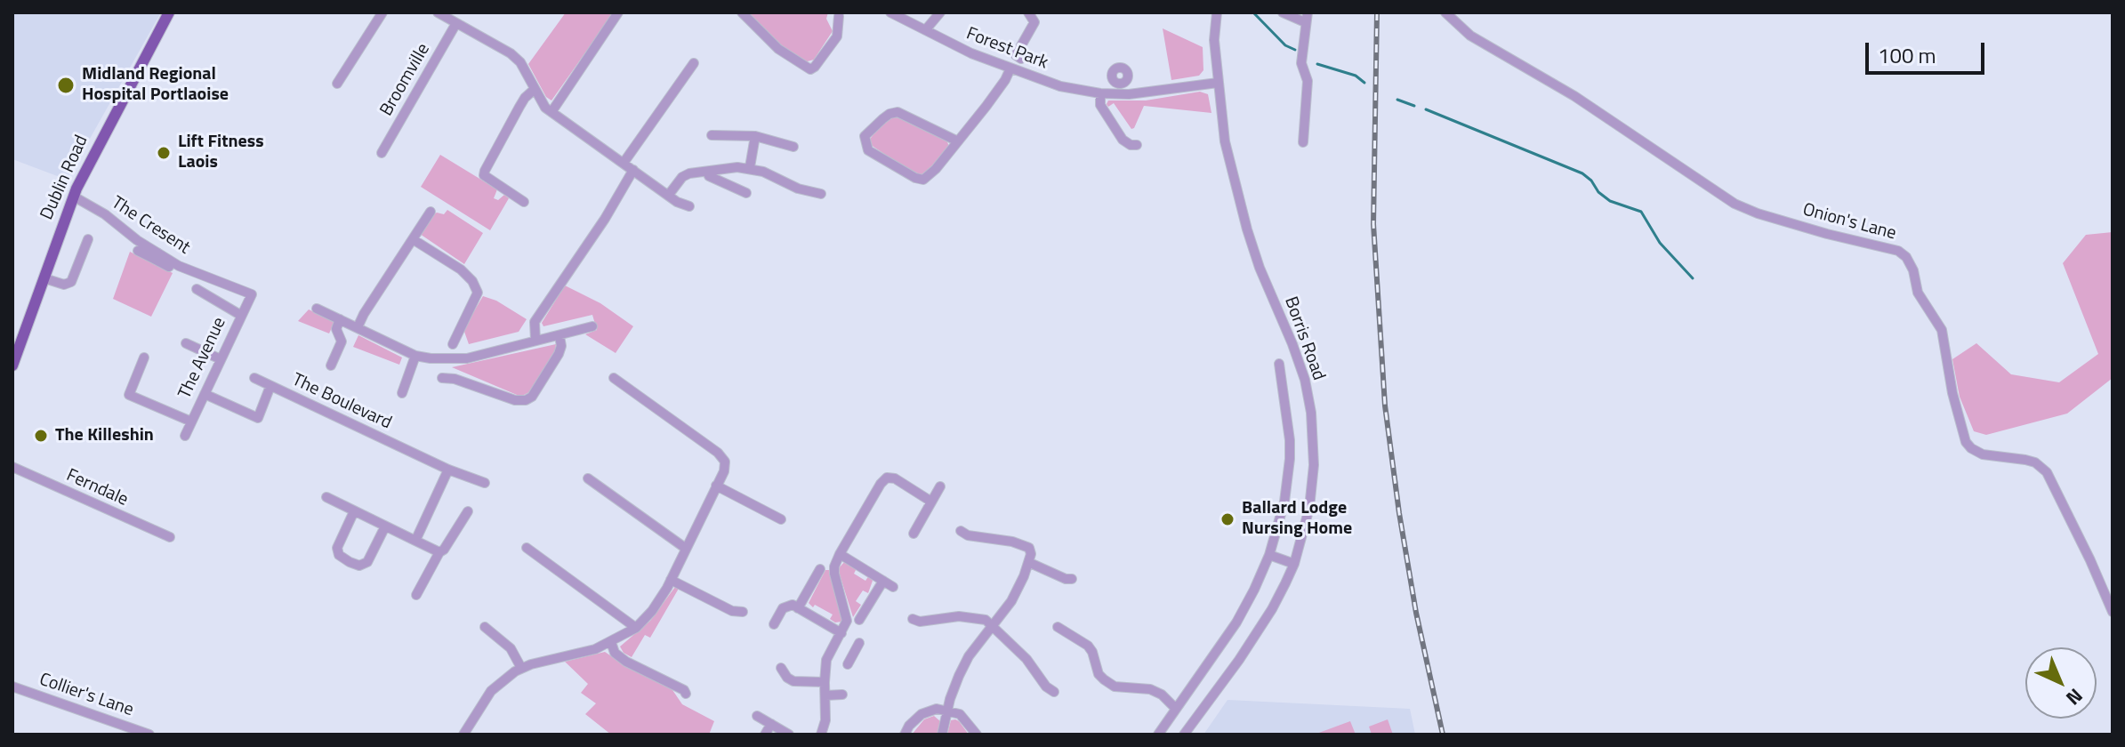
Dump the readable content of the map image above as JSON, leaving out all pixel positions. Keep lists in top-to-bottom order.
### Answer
{
  "streets": {
    "main road": ["Dublin Road"],
    "street": [
      "Forest Park",
      "Broomville",
      "Onion's Lane",
      "The Cresent",
      "Borris Road",
      "The Avenue",
      "The Boulevard",
      "Ferndale",
      "Collier's Lane"
    ]
  },
  "crossings": [
    ["Forest Park", "Borris Road"],
    ["Dublin Road", "The Cresent"],
    ["The Cresent", "The Avenue"],
    ["The Avenue", "The Boulevard"]
  ],
  "places": [
    "Midland Regional Hospital Portlaoise",
    "Lift Fitness Laois",
    "The Killeshin",
    "Ballard Lodge Nursing Home"
  ],
  "scale_bar": "100 m",
  "north": "bottom right"
}
